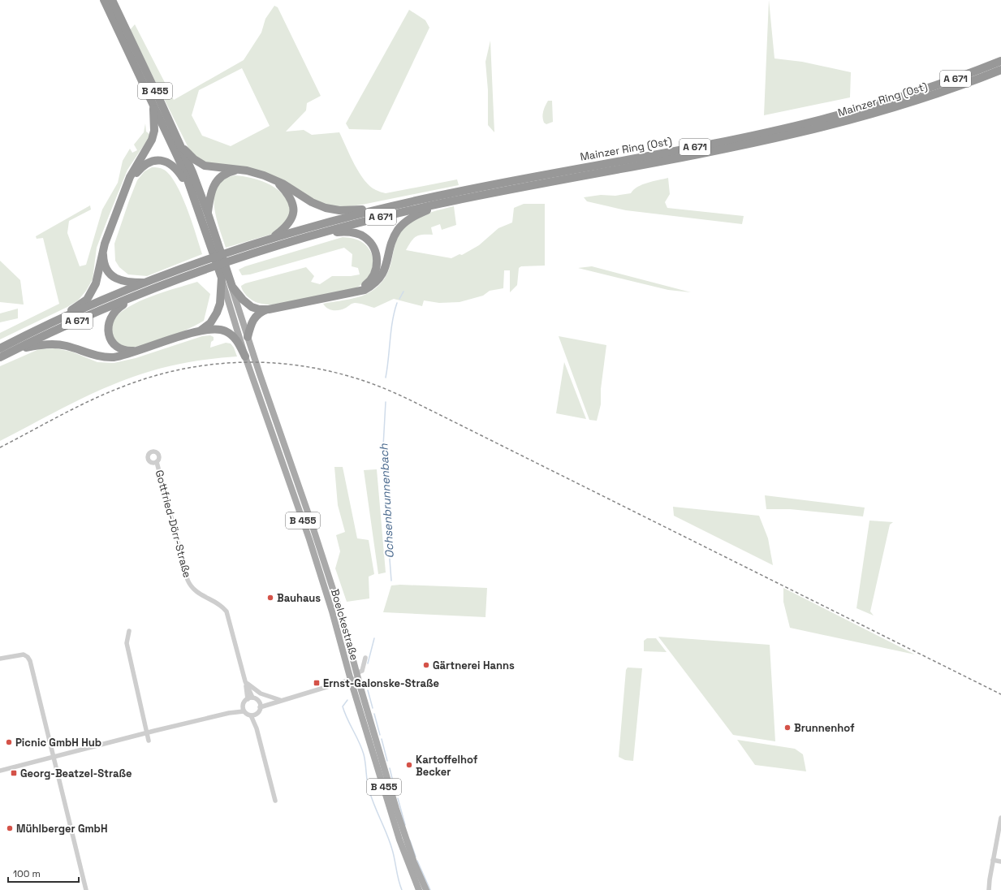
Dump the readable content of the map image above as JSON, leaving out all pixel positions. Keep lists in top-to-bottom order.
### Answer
{
  "streets": {
    "highway": ["A 671", "B 455", "Mainzer Ring (Ost)"],
    "main road": ["Boelckestraße"],
    "street": ["Gottfried-Dörr-Straße"]
  },
  "crossings": [
    ["A 671", "Mainzer Ring (Ost)"],
    ["B 455", "Boelckestraße"]
  ],
  "water": ["Ochsenbrunnenbach"],
  "places": {
    "other": [
      "Bauhaus",
      "Gärtnerei Hanns",
      "Brunnenhof",
      "Picnic GmbH Hub",
      "Kartoffelhof Becker",
      "Mühlberger GmbH"
    ],
    "transit": ["Ernst-Galonske-Straße", "Georg-Beatzel-Straße"]
  },
  "scale_bar": "100 m"
}
